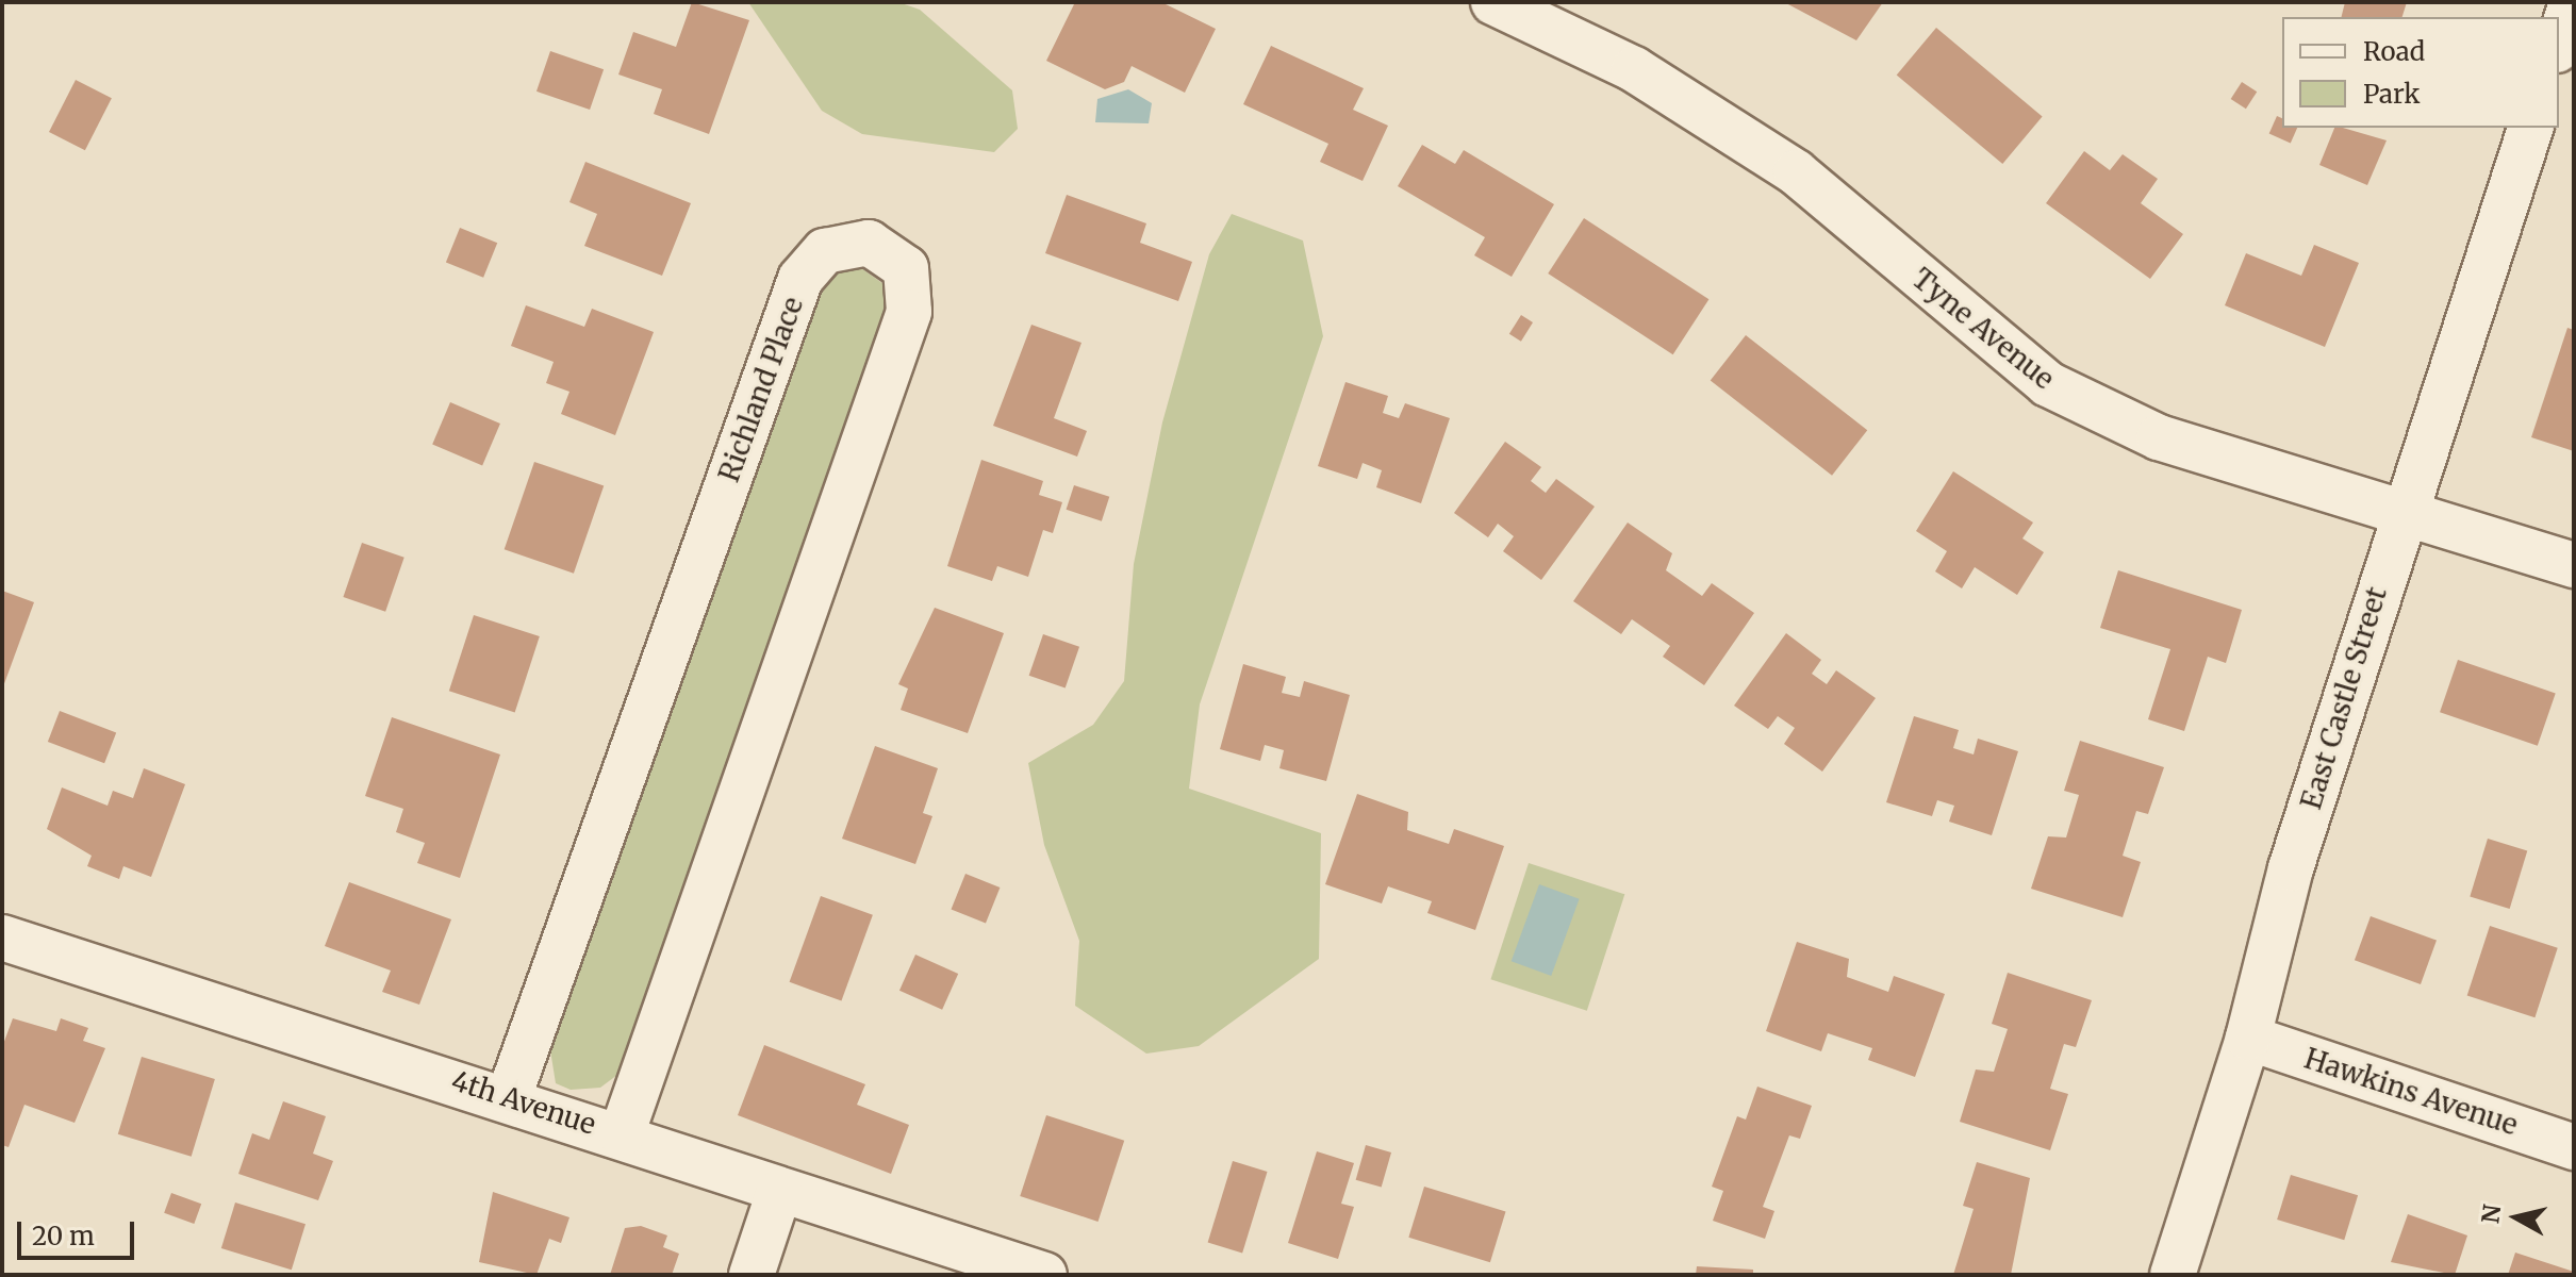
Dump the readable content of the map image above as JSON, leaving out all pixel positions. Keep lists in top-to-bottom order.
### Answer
{
  "streets": {
    "street": [
      "Tyne Avenue",
      "Richland Place",
      "East Castle Street",
      "Hawkins Avenue",
      "4th Avenue"
    ]
  },
  "crossings": [
    ["Tyne Avenue", "East Castle Street"],
    ["Richland Place", "4th Avenue"],
    ["East Castle Street", "Hawkins Avenue"]
  ],
  "legend": ["Road", "Park"],
  "scale_bar": "20 m",
  "north": "left"
}
